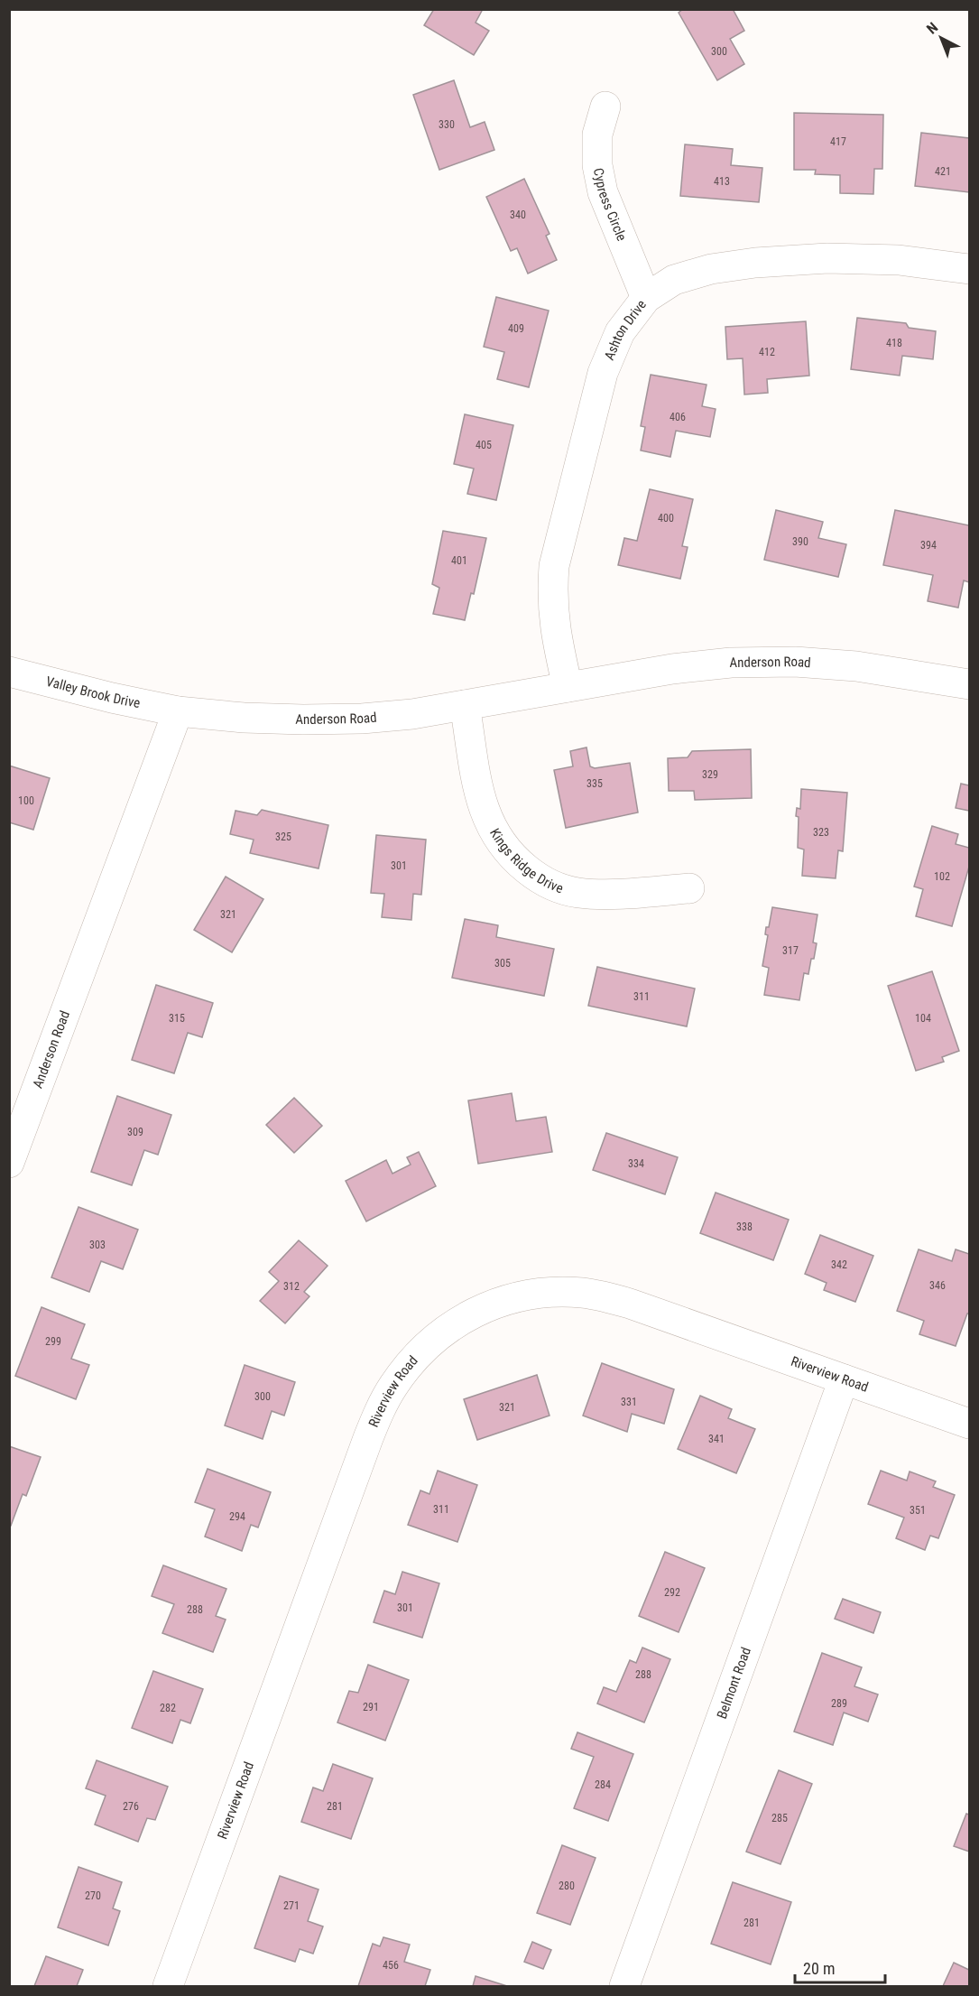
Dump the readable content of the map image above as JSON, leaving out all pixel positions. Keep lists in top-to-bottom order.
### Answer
{
  "streets": {
    "street": [
      "Cypress Circle",
      "Ashton Drive",
      "Anderson Road",
      "Valley Brook Drive",
      "Kings Ridge Drive",
      "Riverview Road",
      "Belmont Road"
    ]
  },
  "crossings": [
    ["Cypress Circle", "Ashton Drive"],
    ["Ashton Drive", "Anderson Road"],
    ["Anderson Road", "Valley Brook Drive"],
    ["Anderson Road", "Kings Ridge Drive"],
    ["Riverview Road", "Belmont Road"]
  ],
  "house_numbers": [
    "300",
    "330",
    "417",
    "421",
    "413",
    "340",
    "409",
    "418",
    "412",
    "406",
    "405",
    "400",
    "390",
    "394",
    "401",
    "329",
    "335",
    "100",
    "323",
    "325",
    "301",
    "102",
    "321",
    "317",
    "305",
    "311",
    "315",
    "104",
    "309",
    "334",
    "338",
    "303",
    "342",
    "346",
    "312",
    "299",
    "300",
    "331",
    "321",
    "341",
    "311",
    "351",
    "294",
    "292",
    "301",
    "288",
    "288",
    "289",
    "291",
    "282",
    "284",
    "276",
    "281",
    "285",
    "280",
    "270",
    "271",
    "281",
    "456"
  ],
  "scale_bar": "20 m",
  "north": "top left"
}
